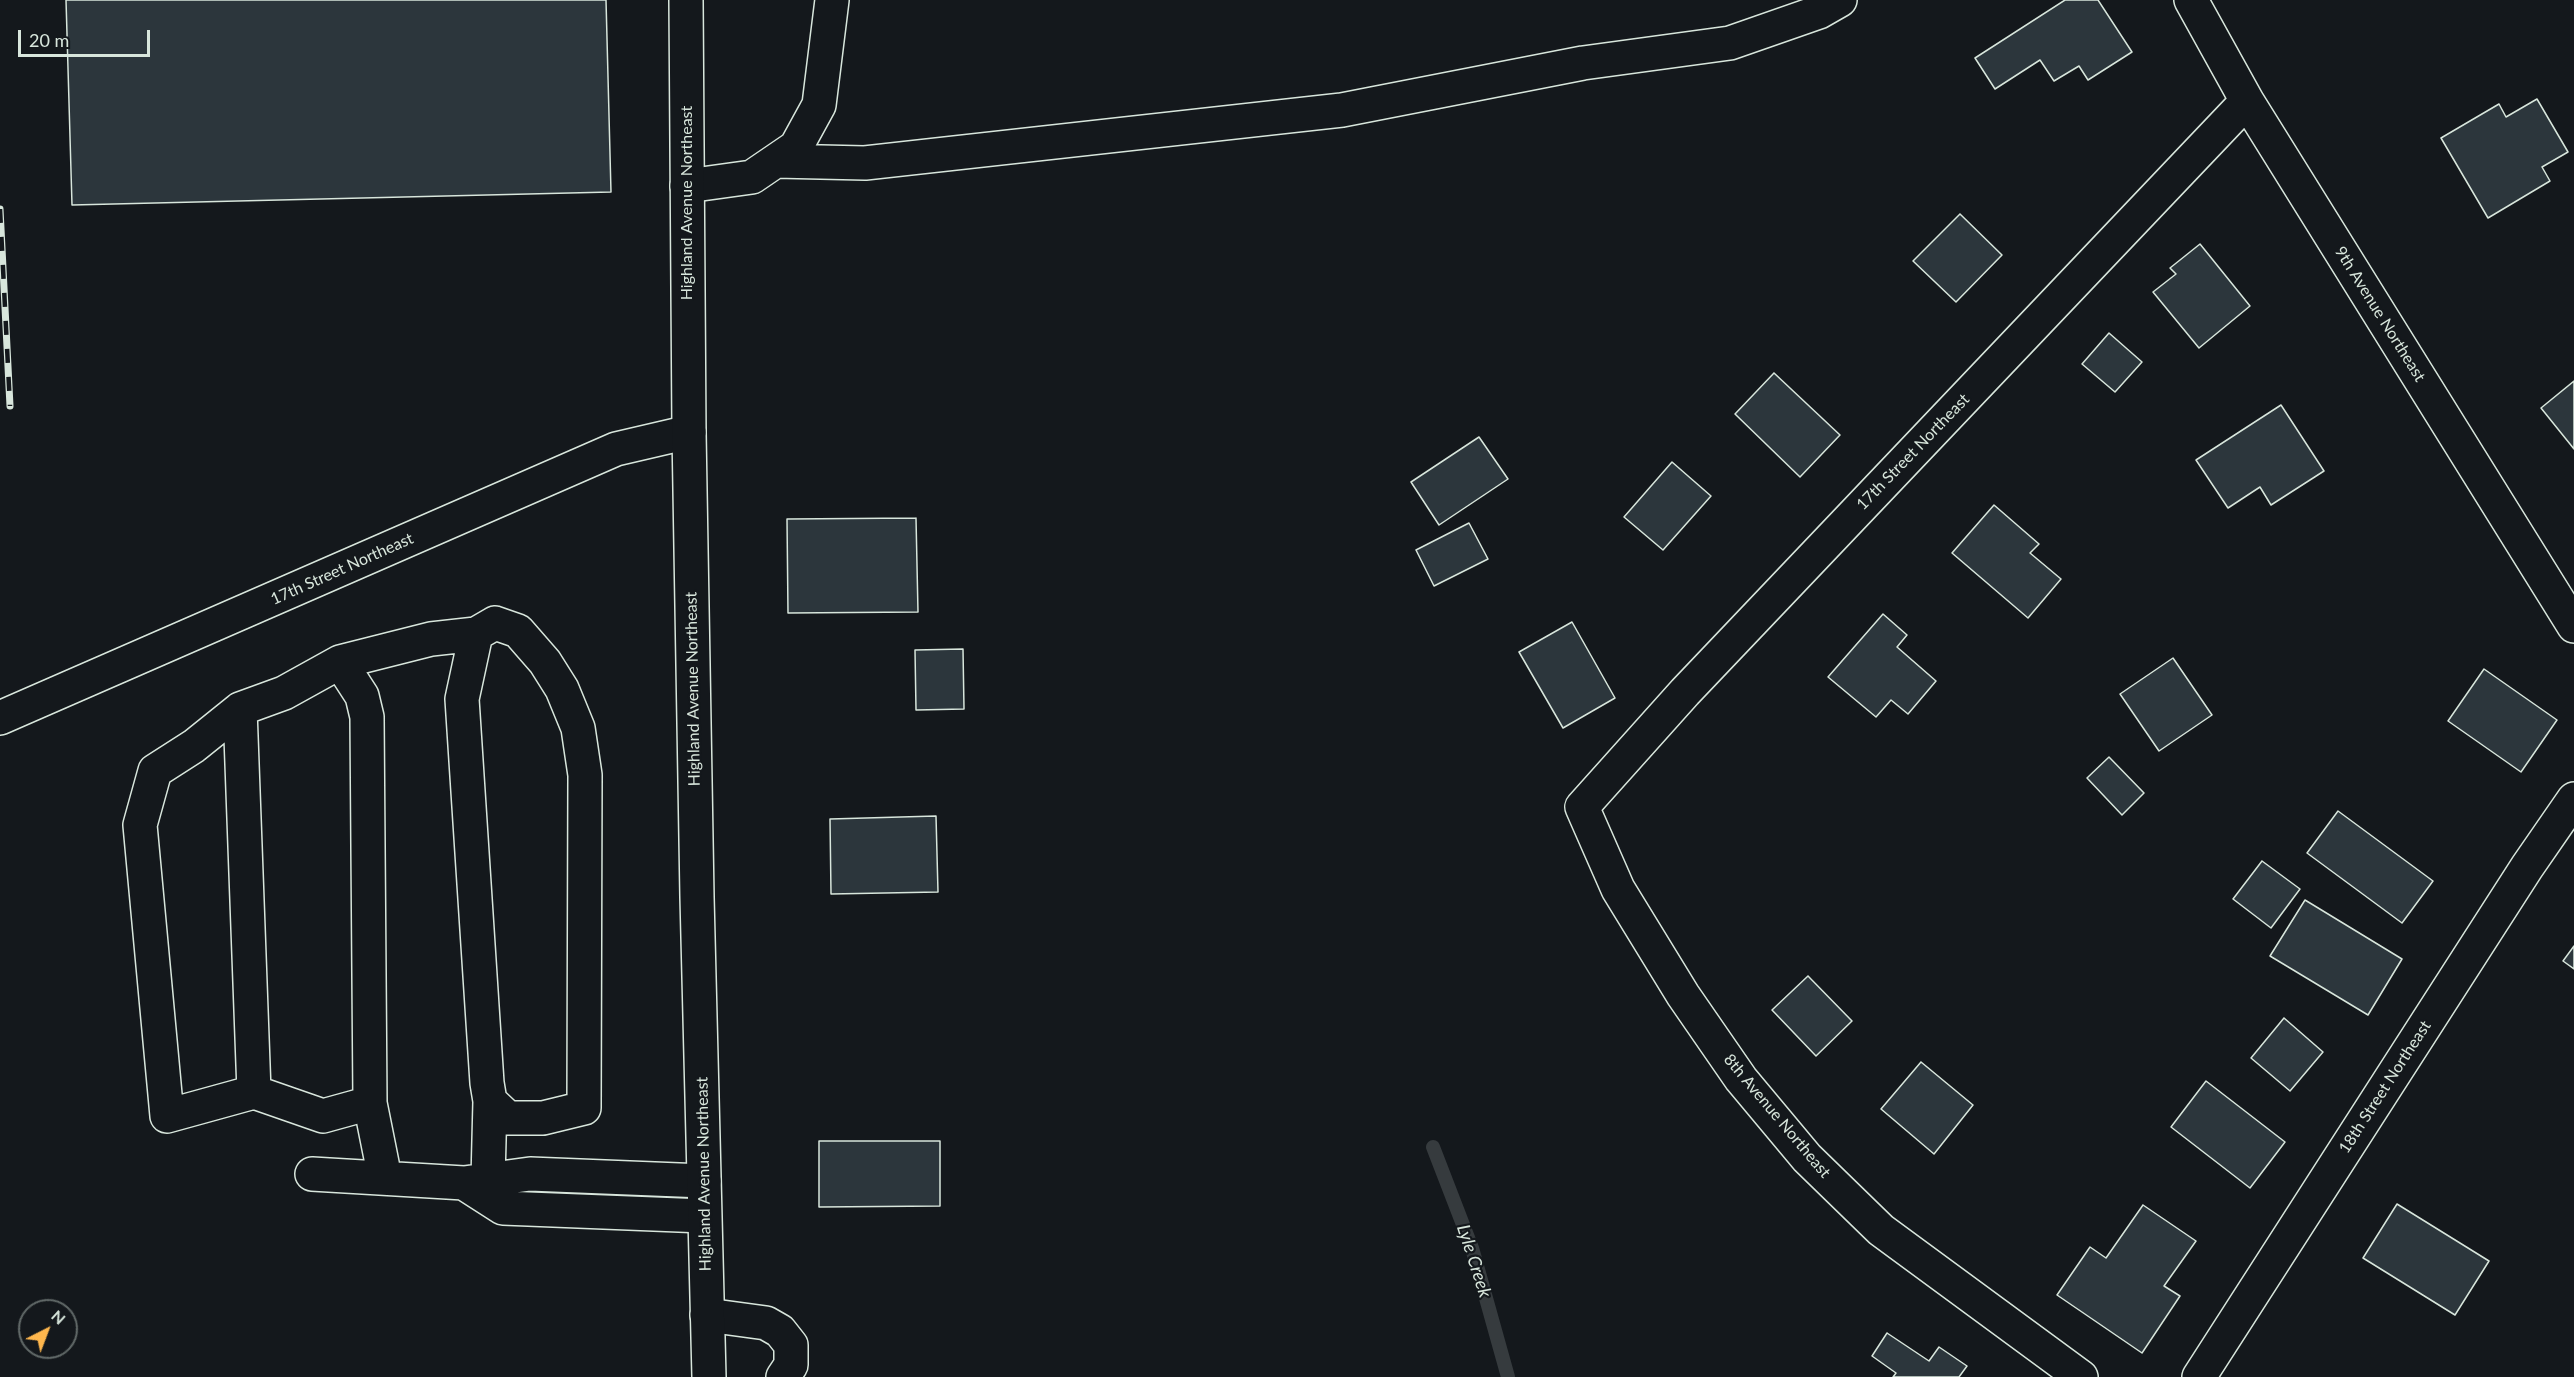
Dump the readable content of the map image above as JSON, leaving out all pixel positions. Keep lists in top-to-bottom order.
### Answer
{
  "streets": {
    "street": [
      "Highland Avenue Northeast",
      "9th Avenue Northeast",
      "17th Street Northeast",
      "18th Street Northeast",
      "8th Avenue Northeast"
    ]
  },
  "crossings": [
    ["Highland Avenue Northeast", "17th Street Northeast"],
    ["9th Avenue Northeast", "17th Street Northeast"],
    ["17th Street Northeast", "8th Avenue Northeast"]
  ],
  "water": ["Lyle Creek"],
  "scale_bar": "20 m",
  "north": "top right"
}
